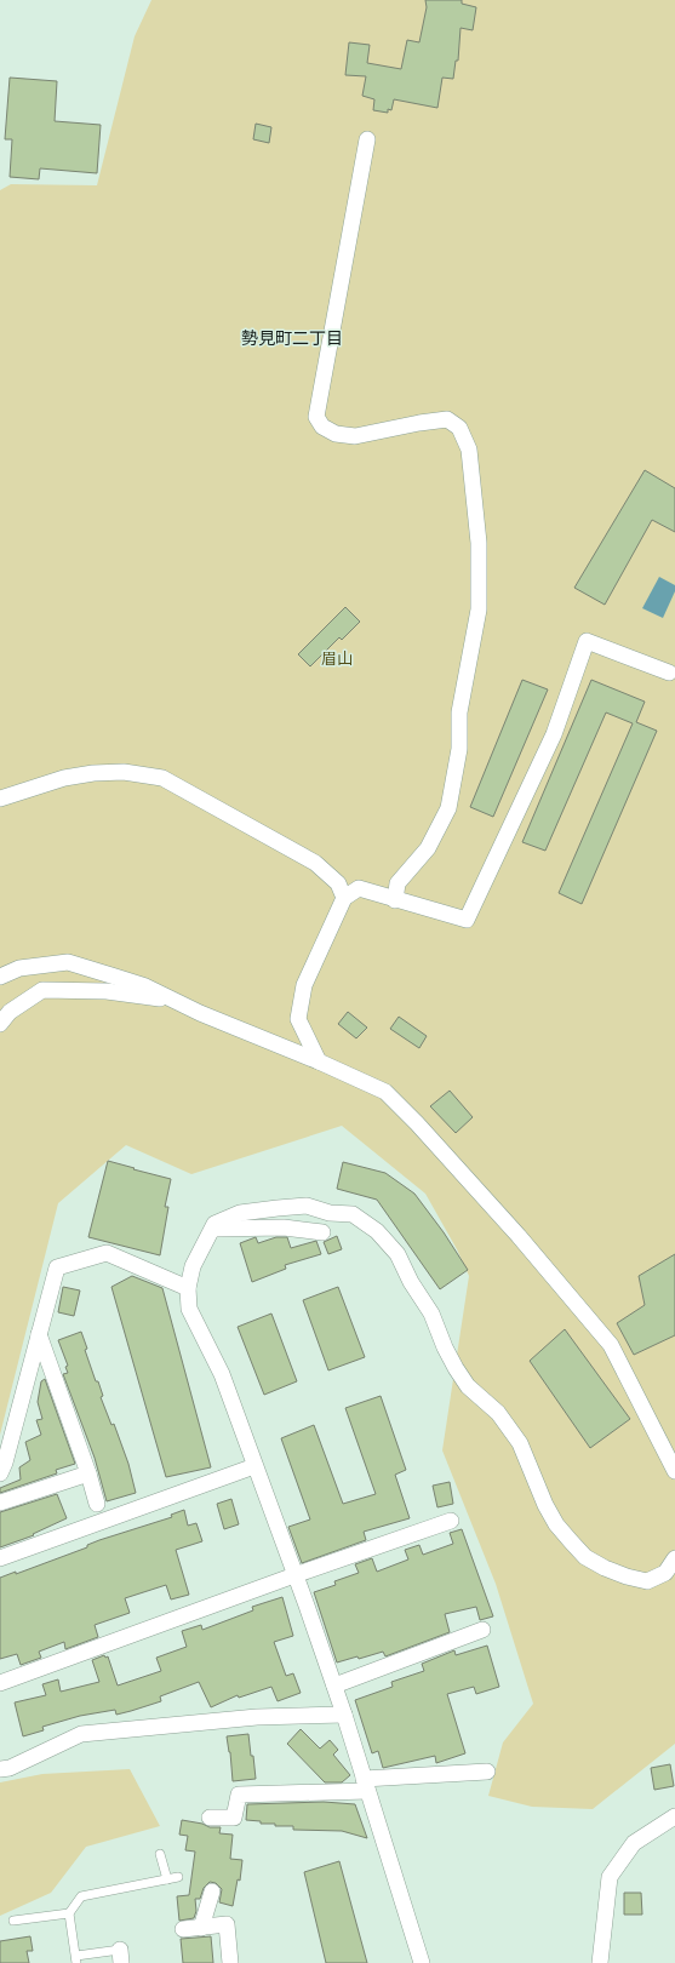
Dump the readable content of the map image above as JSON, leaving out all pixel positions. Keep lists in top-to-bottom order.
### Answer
{
  "districts": ["勢見町二丁目"],
  "parks": ["眉山"]
}
